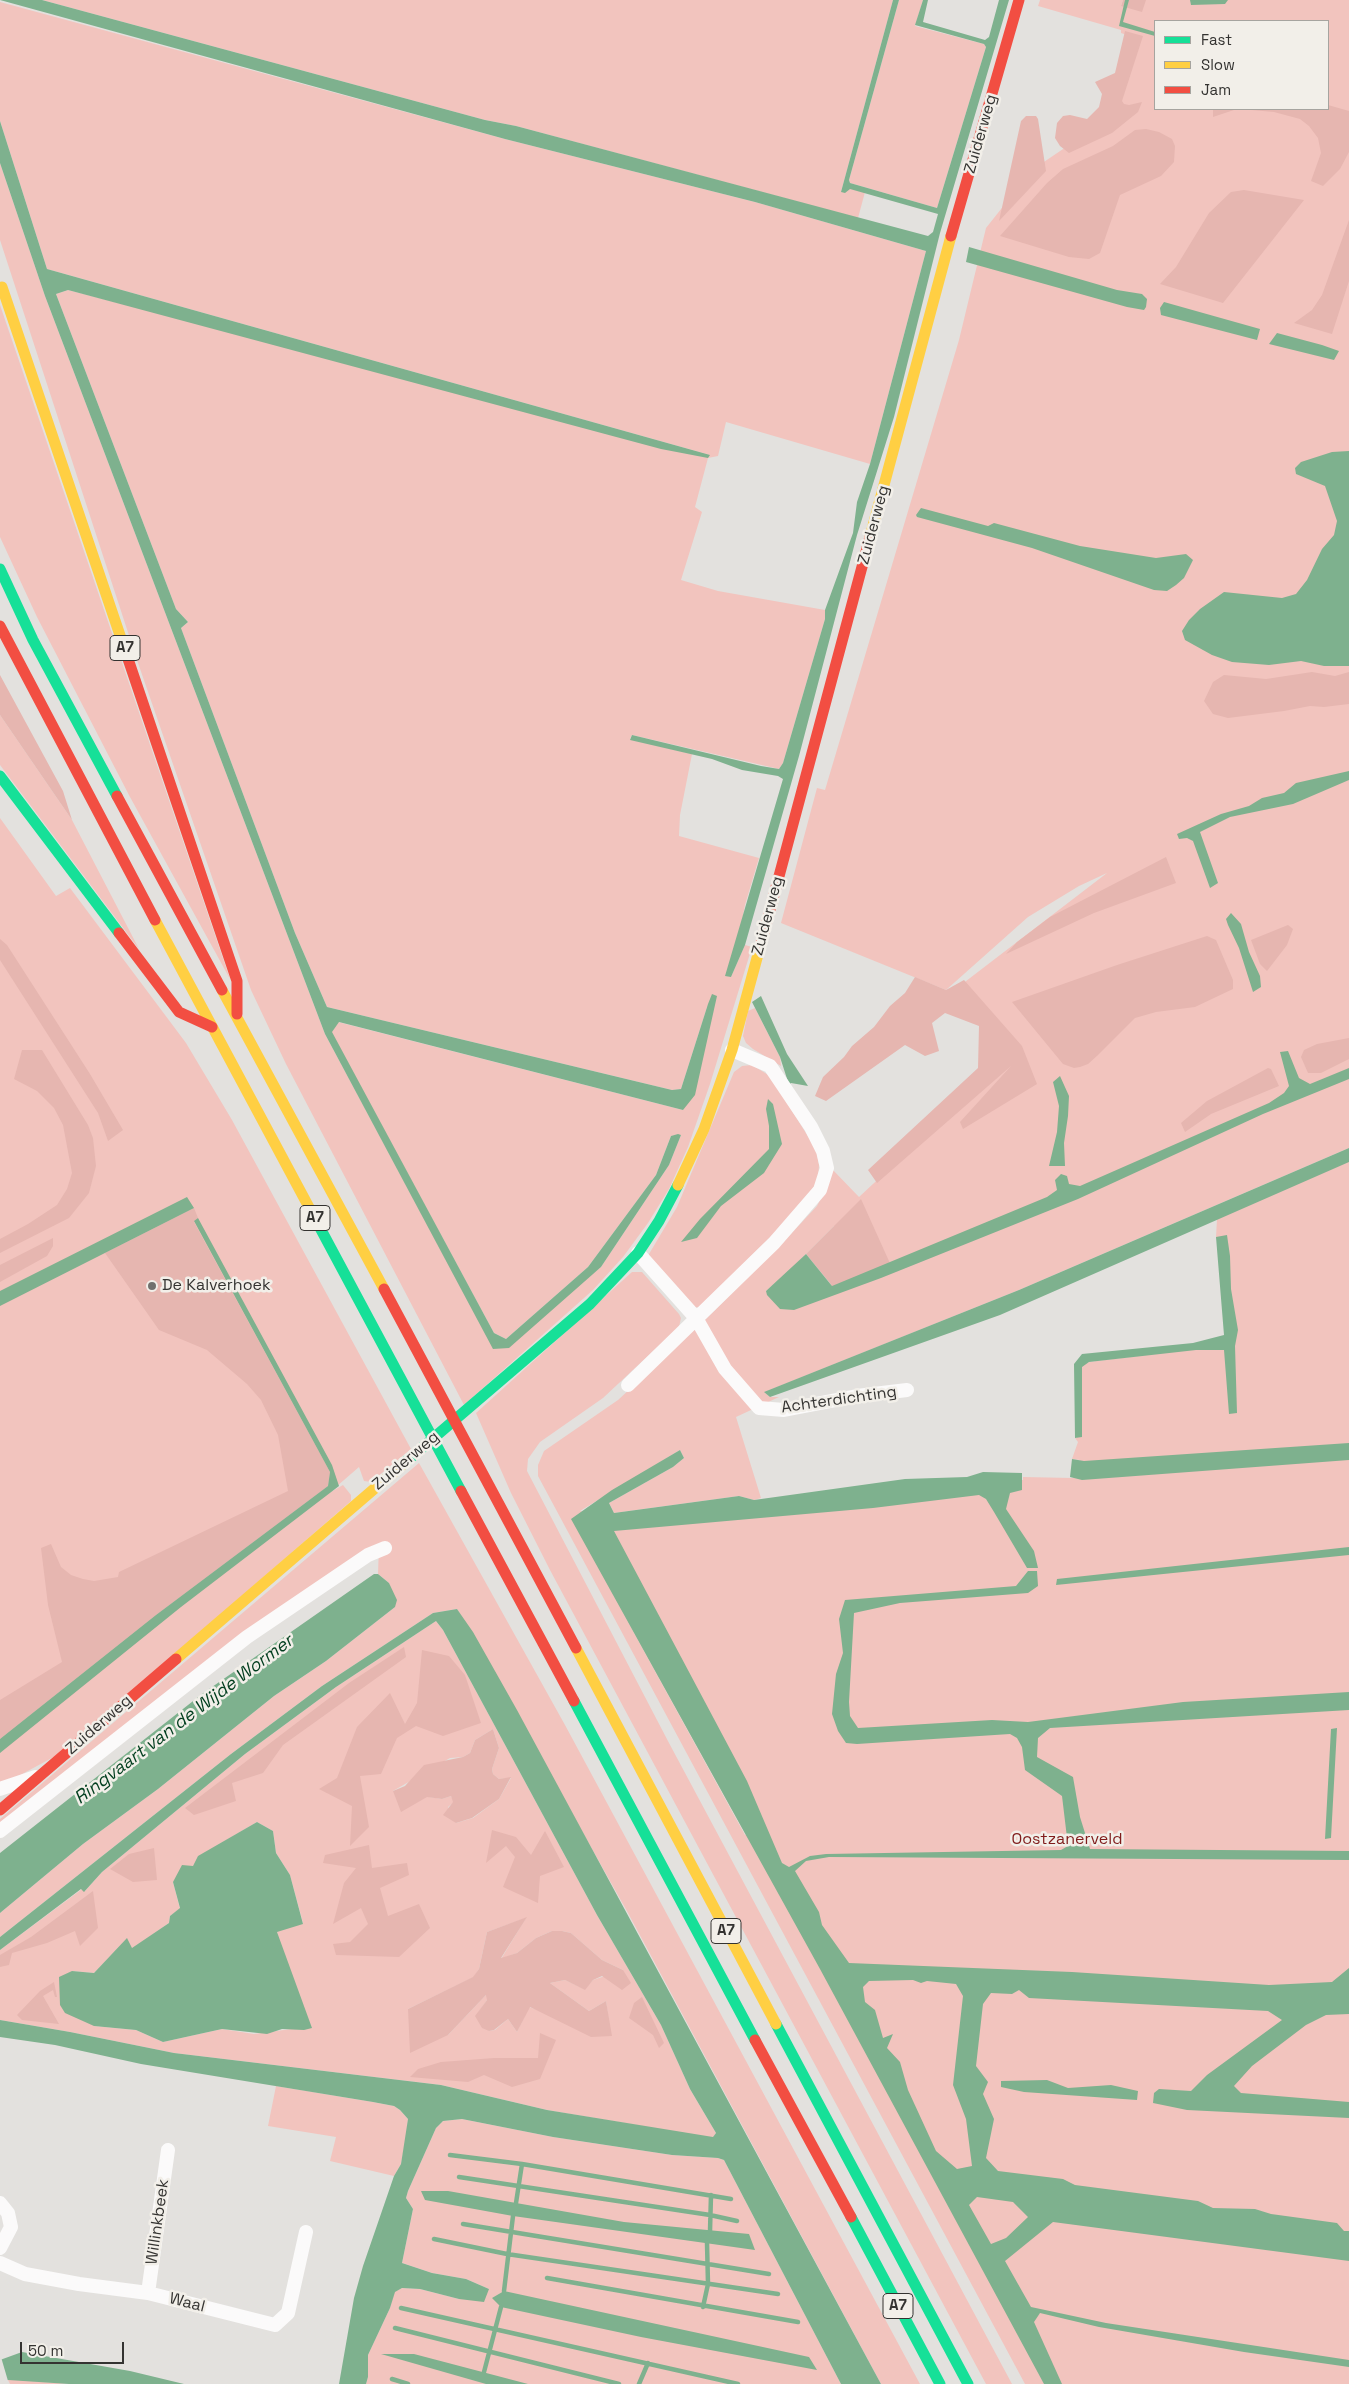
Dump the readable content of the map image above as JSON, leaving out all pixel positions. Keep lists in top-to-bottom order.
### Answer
{
  "streets": {
    "main road": ["Zuiderweg", "A7"],
    "street": ["Achterdichting", "Willinkbeek", "Waal"]
  },
  "crossings": [
    ["Zuiderweg", "Achterdichting"],
    ["Willinkbeek", "Waal"]
  ],
  "water": ["Ringvaart van de Wijde Wormer"],
  "parks": ["Oostzanerveld"],
  "places": ["De Kalverhoek"],
  "legend": ["Fast", "Slow", "Jam"],
  "scale_bar": "50 m"
}
